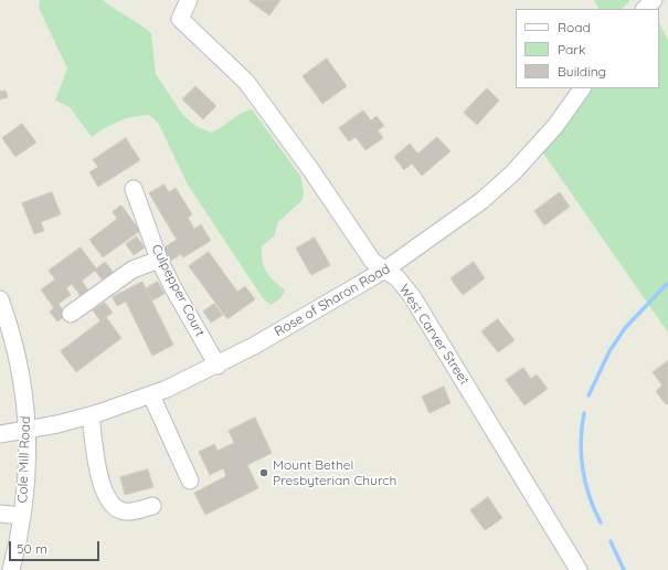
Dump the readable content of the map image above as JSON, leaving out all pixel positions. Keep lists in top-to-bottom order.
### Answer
{
  "streets": {
    "street": [
      "Culpepper Court",
      "Rose of Sharon Road",
      "West Carver Street",
      "Cole Mill Road"
    ]
  },
  "crossings": [
    ["Culpepper Court", "Rose of Sharon Road"],
    ["Rose of Sharon Road", "West Carver Street"],
    ["Rose of Sharon Road", "Cole Mill Road"]
  ],
  "places": ["Mount Bethel Presbyterian Church"],
  "legend": ["Road", "Park", "Building"],
  "scale_bar": "50 m"
}
